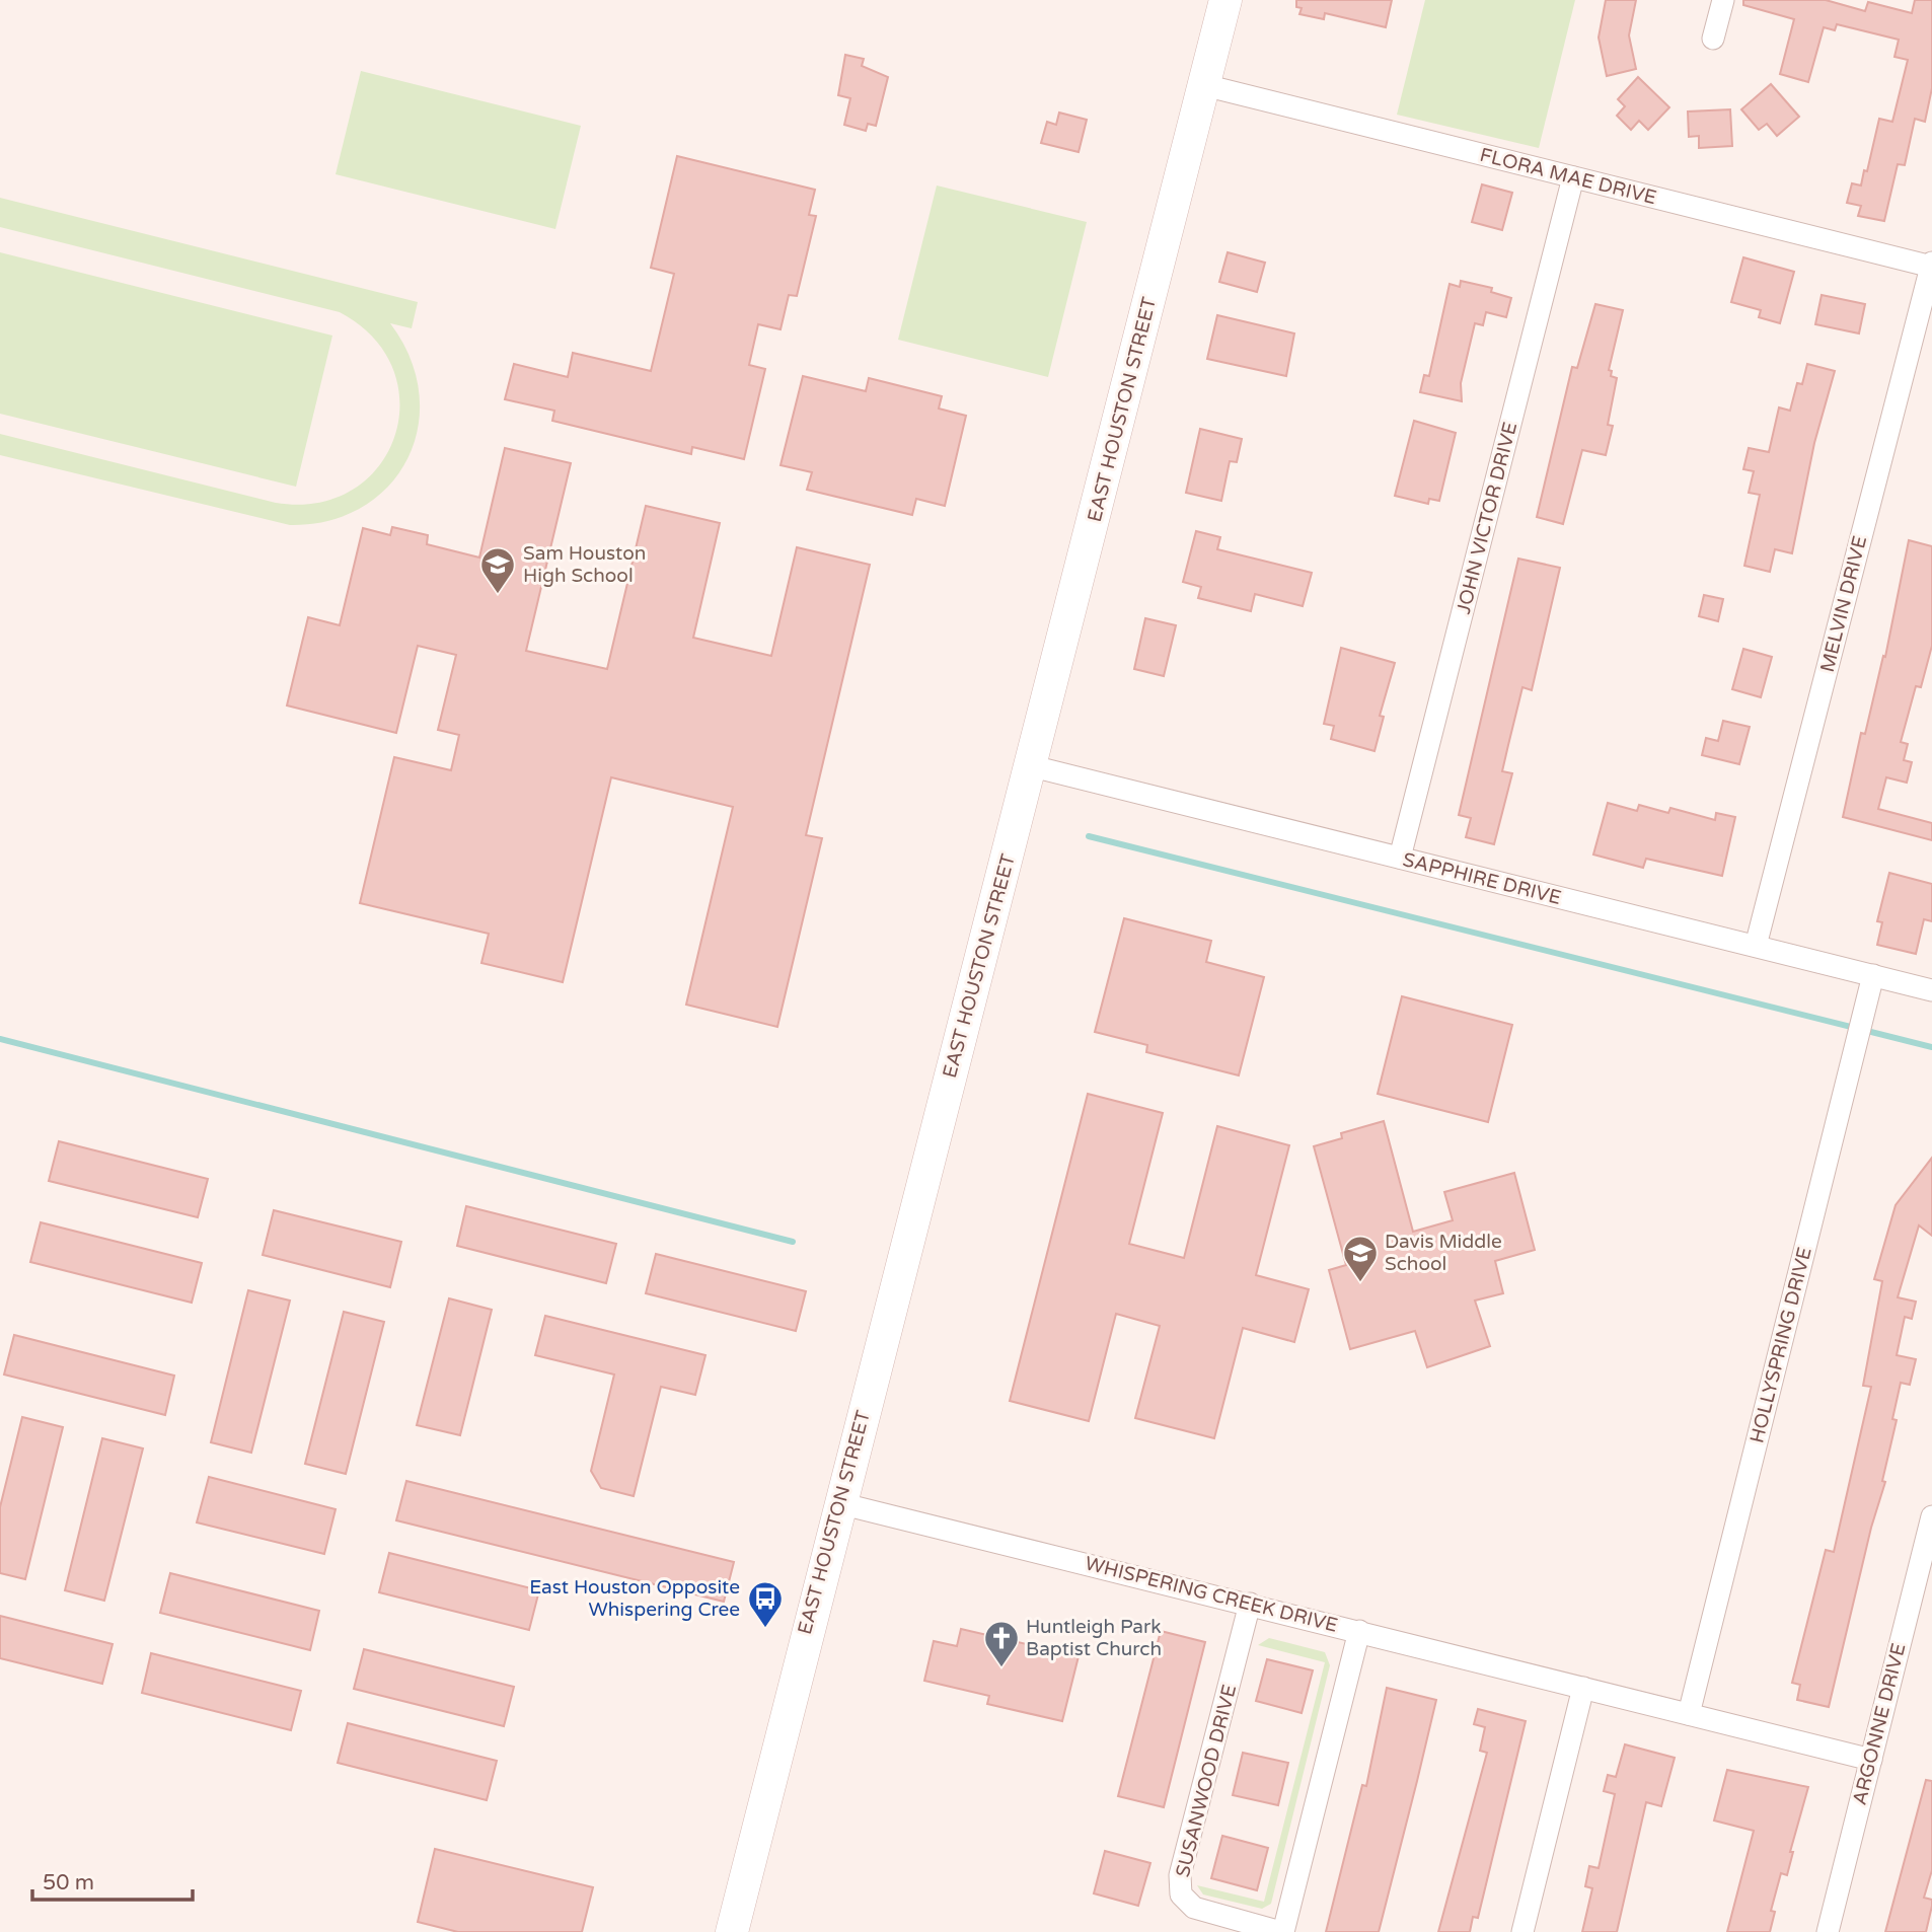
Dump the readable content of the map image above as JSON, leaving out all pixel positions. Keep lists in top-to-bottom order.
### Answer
{
  "streets": {
    "main road": ["EAST HOUSTON STREET"],
    "street": [
      "FLORA MAE DRIVE",
      "JOHN VICTOR DRIVE",
      "MELVIN DRIVE",
      "SAPPHIRE DRIVE",
      "HOLLYSPRING DRIVE",
      "WHISPERING CREEK DRIVE",
      "ARGONNE DRIVE",
      "SUSANWOOD DRIVE"
    ]
  },
  "crossings": [
    ["FLORA MAE DRIVE", "EAST HOUSTON STREET"],
    ["FLORA MAE DRIVE", "JOHN VICTOR DRIVE"],
    ["FLORA MAE DRIVE", "MELVIN DRIVE"],
    ["EAST HOUSTON STREET", "SAPPHIRE DRIVE"],
    ["EAST HOUSTON STREET", "WHISPERING CREEK DRIVE"],
    ["JOHN VICTOR DRIVE", "SAPPHIRE DRIVE"],
    ["MELVIN DRIVE", "SAPPHIRE DRIVE"],
    ["SAPPHIRE DRIVE", "HOLLYSPRING DRIVE"],
    ["HOLLYSPRING DRIVE", "WHISPERING CREEK DRIVE"],
    ["WHISPERING CREEK DRIVE", "SUSANWOOD DRIVE"]
  ],
  "places": {
    "school or university": ["Sam Houston High School", "Davis Middle School"],
    "bus stop": ["East Houston Opposite Whispering Cree"],
    "church": ["Huntleigh Park Baptist Church"]
  },
  "scale_bar": "50 m"
}
